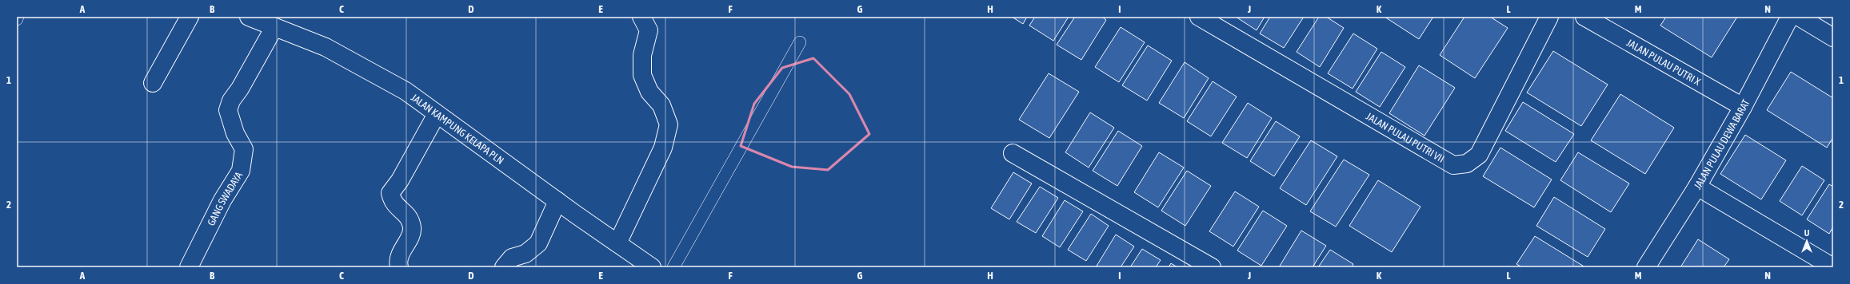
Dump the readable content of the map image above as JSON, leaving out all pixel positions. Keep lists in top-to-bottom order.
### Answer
{
  "streets": {
    "street": [
      "JALAN PULAU PUTRI X",
      "JALAN KAMPUNG KELAPA PLN",
      "JALAN PULAU PUTRI VII",
      "JALAN PULAU DEWA BARAT",
      "GANG SWADAYA"
    ]
  },
  "crossings": [
    ["JALAN PULAU PUTRI X", "JALAN PULAU DEWA BARAT"],
    ["JALAN KAMPUNG KELAPA PLN", "GANG SWADAYA"]
  ],
  "north": "top",
  "grid": {
    "columns": [
      "A",
      "B",
      "C",
      "D",
      "E",
      "F",
      "G",
      "H",
      "I",
      "J",
      "K",
      "L",
      "M",
      "N"
    ],
    "rows": ["1", "2"]
  }
}
